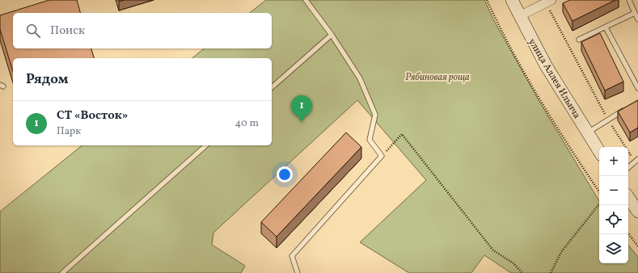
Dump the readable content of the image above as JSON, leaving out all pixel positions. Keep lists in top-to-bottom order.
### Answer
{
  "streets": {
    "main road": ["улица Аллея Ильича"]
  },
  "parks": ["Рябиновая роща"],
  "page": {
    "search": "Поиск",
    "heading": "Рядом",
    "pins": "1",
    "list": [
      {
        "mark": "1",
        "name": "СТ «Восток»",
        "note": "Парк",
        "value": "40 m"
      }
    ],
    "map_buttons": ["+", "−"]
  }
}
